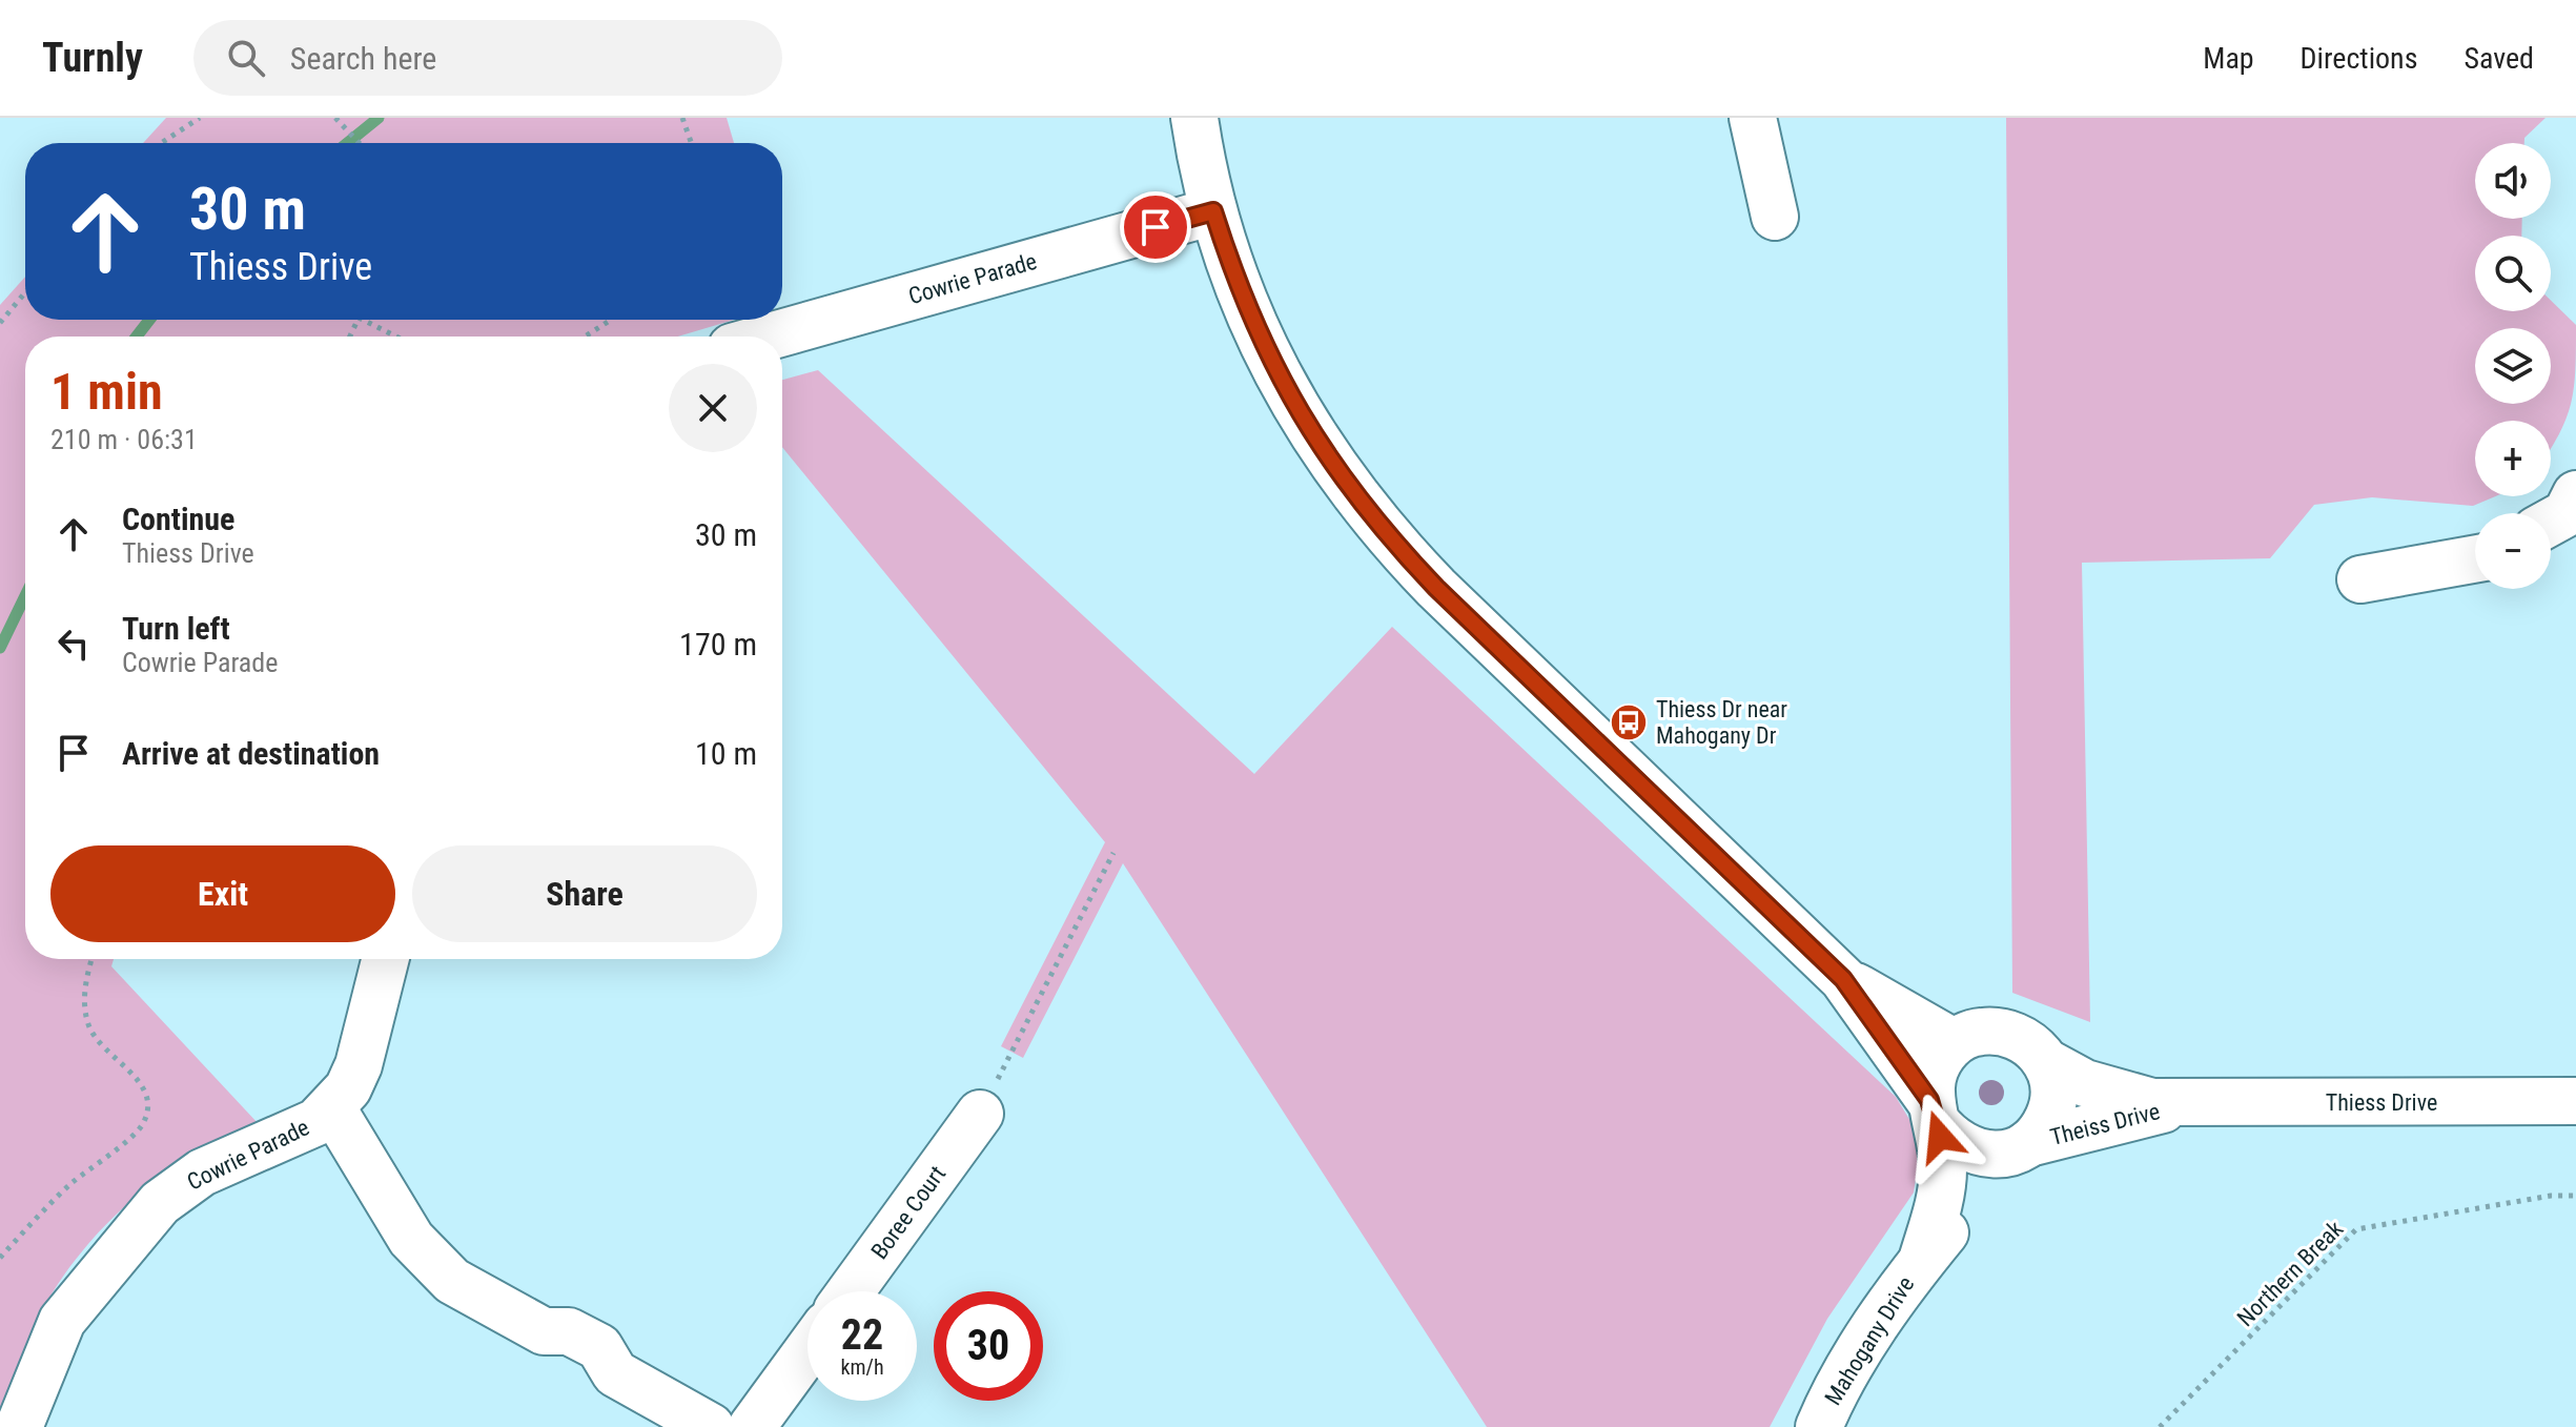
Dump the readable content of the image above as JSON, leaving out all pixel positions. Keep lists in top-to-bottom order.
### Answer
{
  "streets": {
    "street": [
      "Cowrie Parade",
      "Thiess Drive",
      "Theiss Drive",
      "Boree Court",
      "Mahogany Drive"
    ],
    "path": ["Northern Break"]
  },
  "crossings": [
    ["Thiess Drive", "Theiss Drive"],
    ["Theiss Drive", "Mahogany Drive"]
  ],
  "places": {
    "bus stop": ["Thiess Dr near Mahogany Dr"]
  },
  "page": {
    "header": "Turnly",
    "search": "Search here",
    "nav": ["Map", "Directions", "Saved"],
    "map_buttons": ["+", "−"],
    "turn": ["30 m", "Thiess Drive"],
    "heading": ["1 min", "210 m · 06:31"],
    "list": [
      {
        "name": "Continue",
        "note": "Thiess Drive",
        "value": "30 m"
      },
      {
        "name": "Turn left",
        "note": "Cowrie Parade",
        "value": "170 m"
      },
      {
        "name": "Arrive at destination",
        "value": "10 m"
      }
    ],
    "buttons": ["Exit", "Share"],
    "speed": "22 km/h",
    "limit": "30"
  }
}
